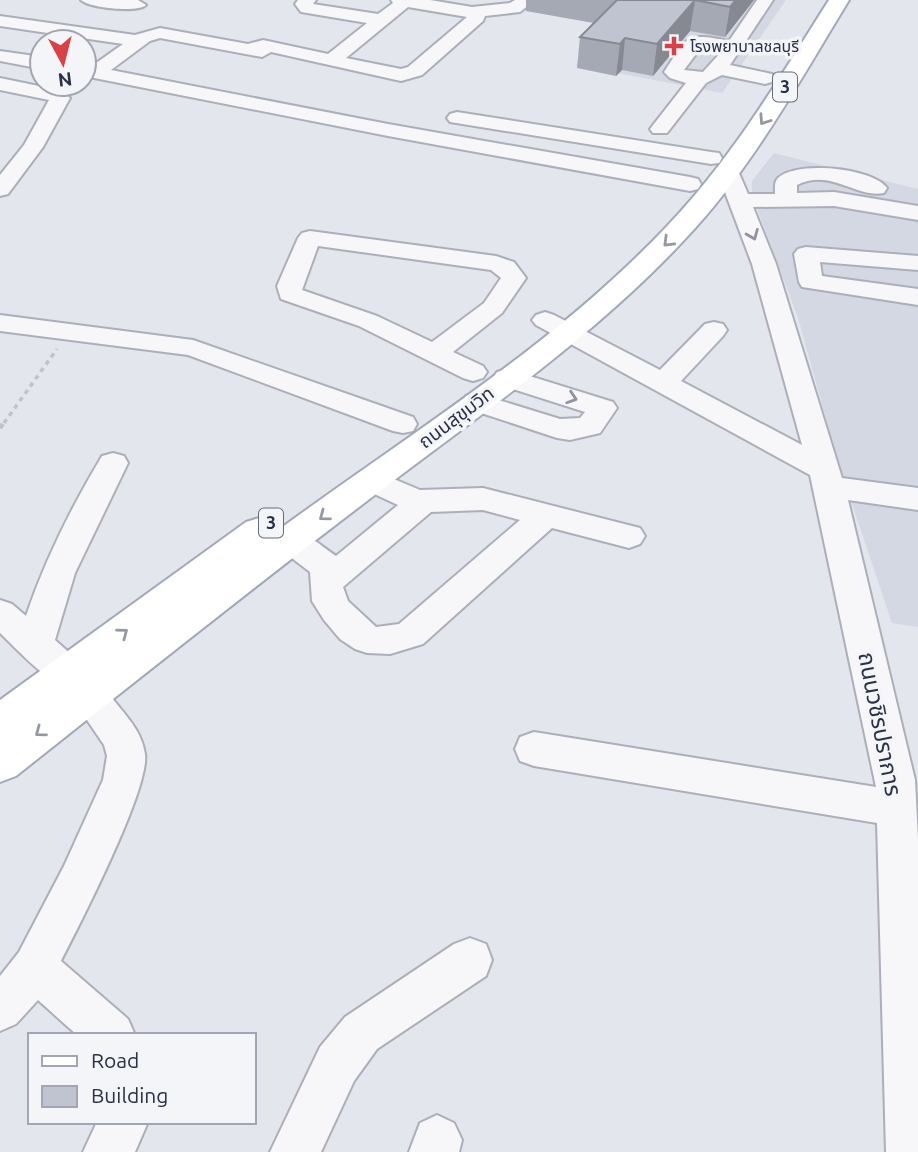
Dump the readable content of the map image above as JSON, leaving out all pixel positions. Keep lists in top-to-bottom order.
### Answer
{
  "streets": {
    "main road": ["3", "ถนนสุขุมวิท"],
    "street": ["ถนนวชิรปราการ"]
  },
  "crossings": [
    ["ถนนสุขุมวิท", "ถนนวชิรปราการ"]
  ],
  "places": {
    "health": ["โรงพยาบาลชลบุรี"]
  },
  "legend": ["Road", "Building"],
  "north": "bottom"
}
